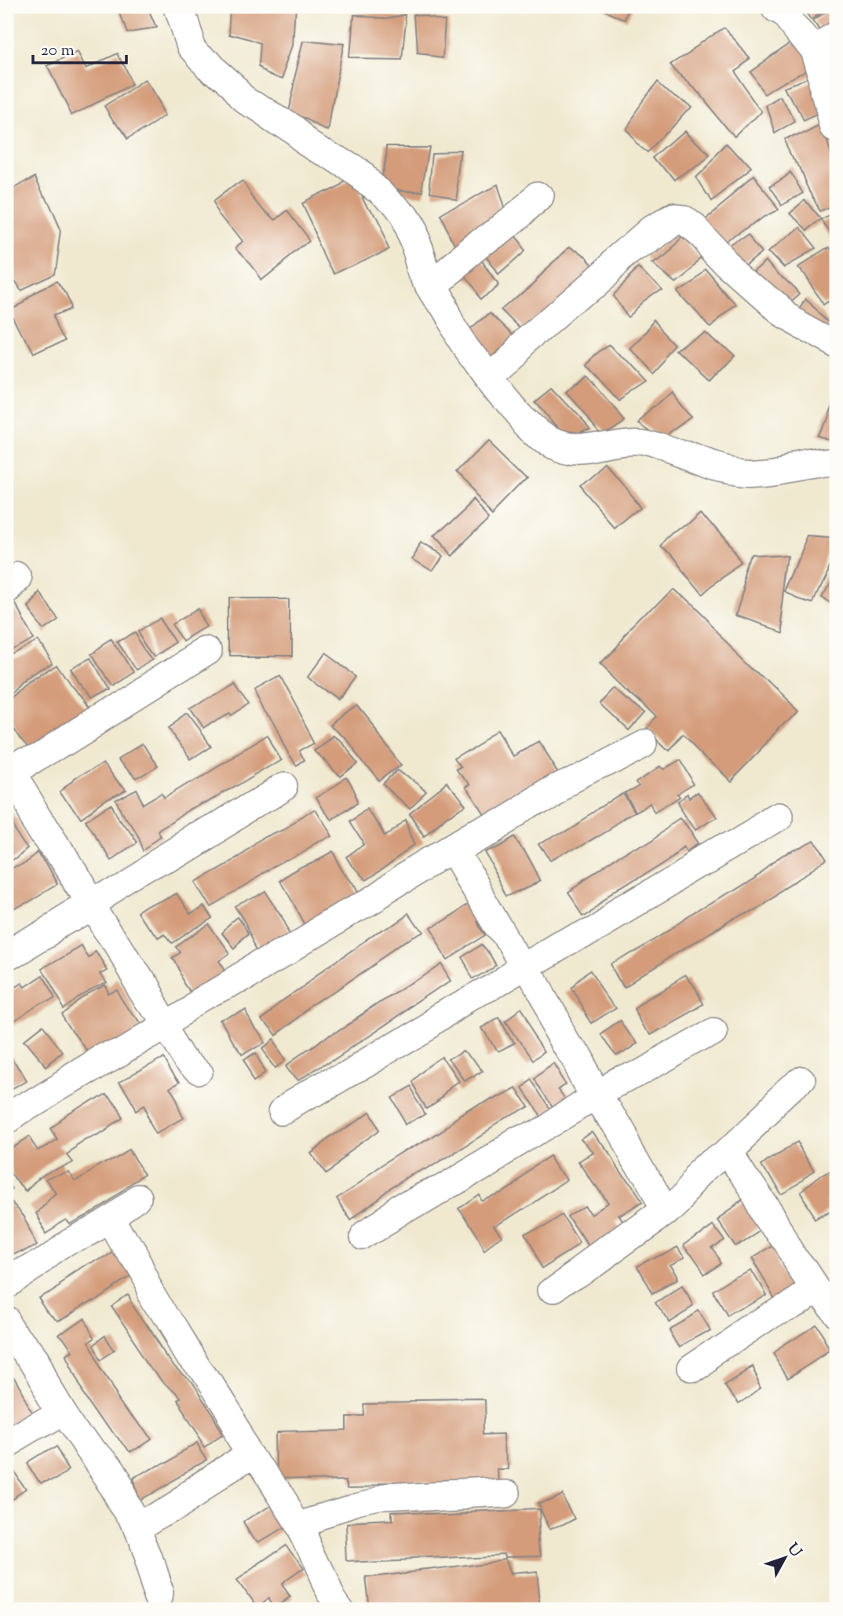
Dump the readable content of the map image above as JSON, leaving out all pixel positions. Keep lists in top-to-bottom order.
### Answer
{
  "scale_bar": "20 m",
  "north": "top right"
}
